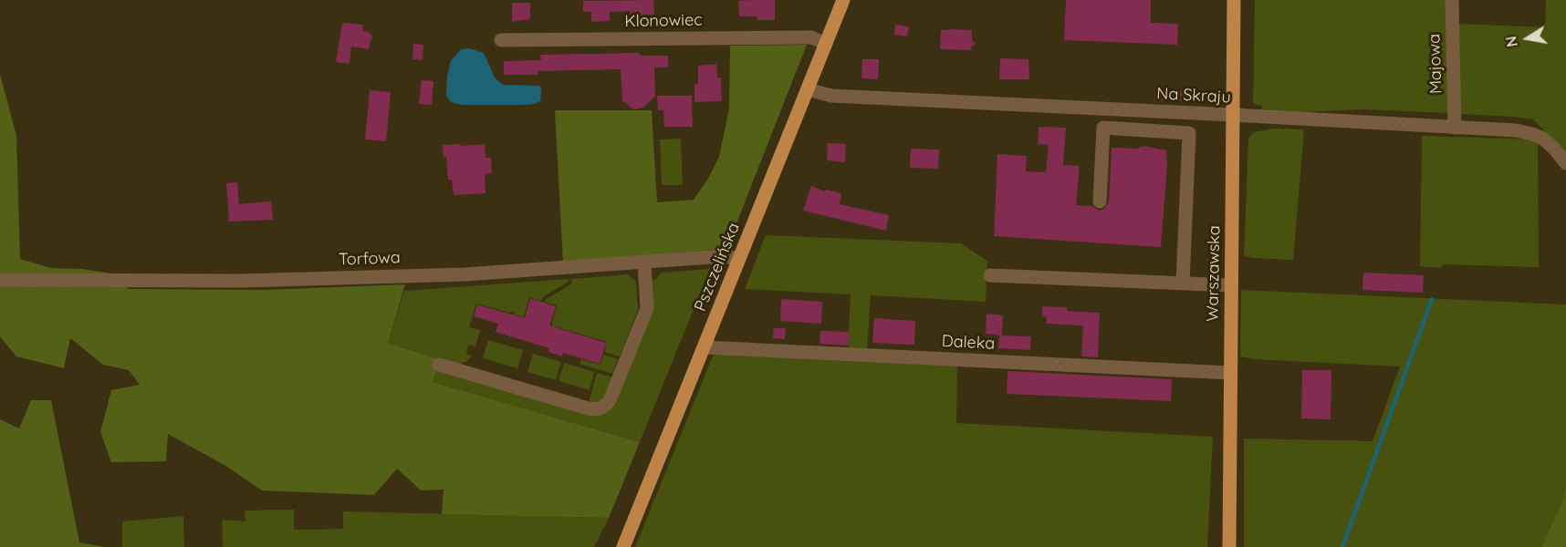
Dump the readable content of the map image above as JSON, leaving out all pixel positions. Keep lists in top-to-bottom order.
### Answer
{
  "streets": {
    "main road": ["Pszczelińska", "Warszawska"],
    "street": [
      "Klonowiec",
      "Majowa",
      "Na Skraju",
      "Torfowa",
      "Daleka"
    ]
  },
  "crossings": [
    ["Klonowiec", "Pszczelińska"],
    ["Majowa", "Na Skraju"],
    ["Na Skraju", "Pszczelińska"],
    ["Na Skraju", "Warszawska"],
    ["Torfowa", "Pszczelińska"],
    ["Pszczelińska", "Daleka"],
    ["Warszawska", "Daleka"]
  ],
  "north": "left"
}
